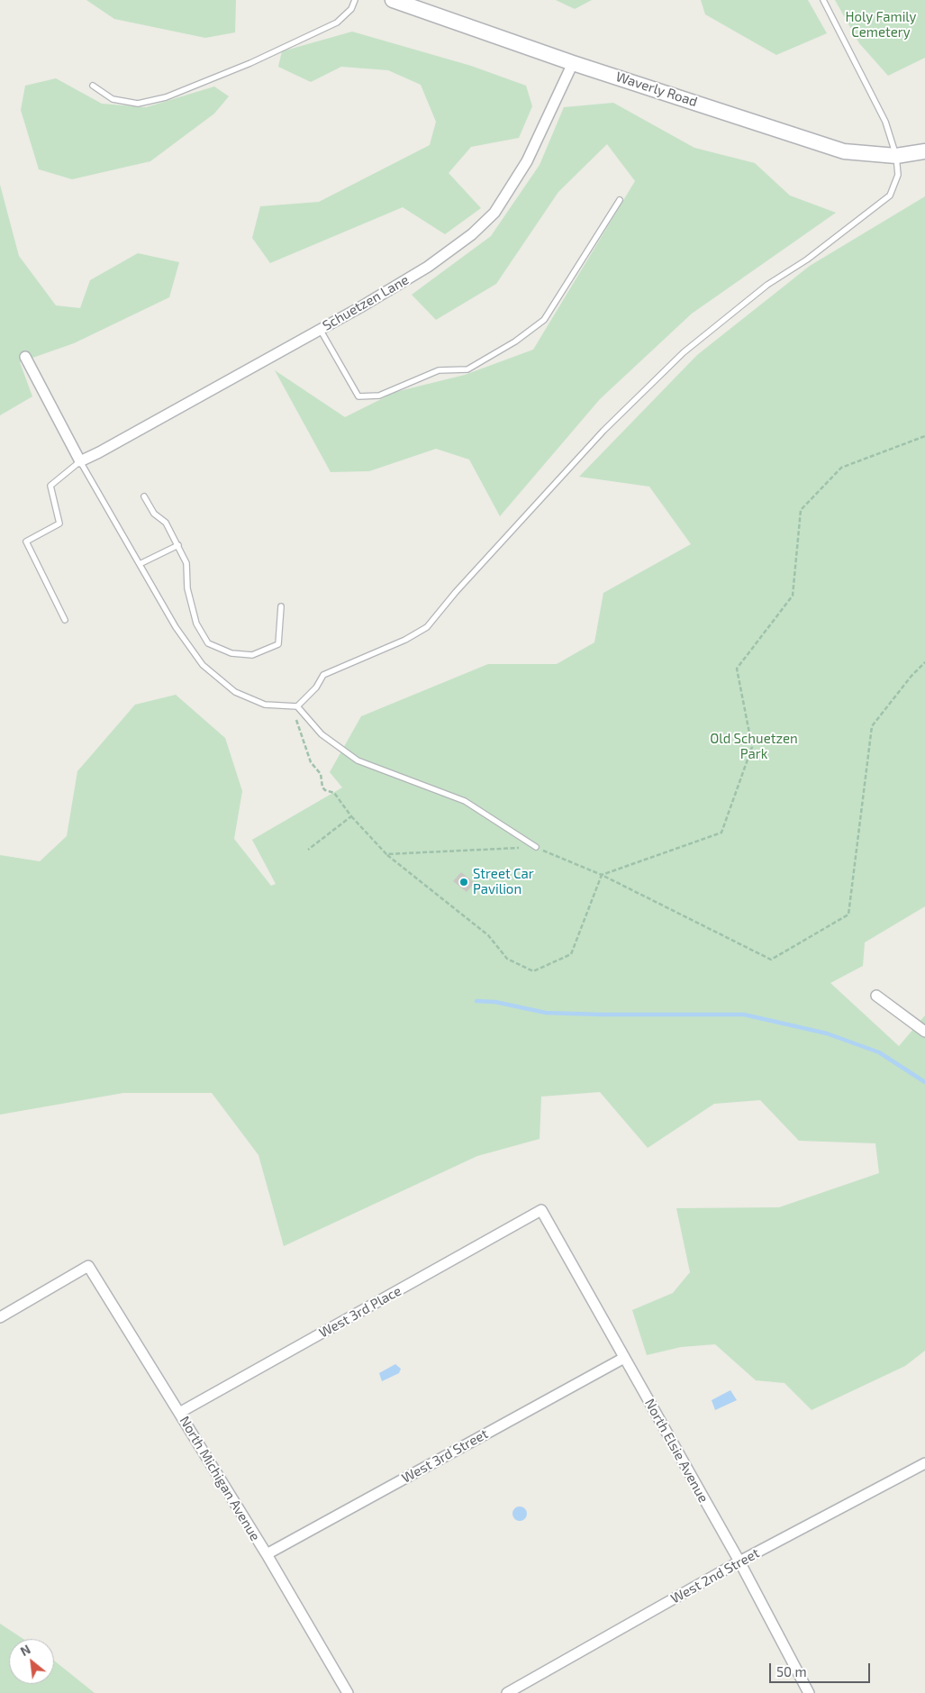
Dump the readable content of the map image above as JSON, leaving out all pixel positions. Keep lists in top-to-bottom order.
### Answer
{
  "streets": {
    "street": [
      "Waverly Road",
      "Schuetzen Lane",
      "West 3rd Place",
      "North Elsie Avenue",
      "West 3rd Street",
      "North Michigan Avenue",
      "West 2nd Street"
    ]
  },
  "crossings": [
    ["Waverly Road", "Schuetzen Lane"],
    ["West 3rd Place", "North Elsie Avenue"],
    ["West 3rd Place", "North Michigan Avenue"],
    ["North Elsie Avenue", "West 3rd Street"],
    ["North Elsie Avenue", "West 2nd Street"],
    ["West 3rd Street", "North Michigan Avenue"]
  ],
  "parks": ["Holy Family Cemetery", "Old Schuetzen Park"],
  "places": ["Street Car Pavilion"],
  "scale_bar": "50 m",
  "north": "top left"
}
